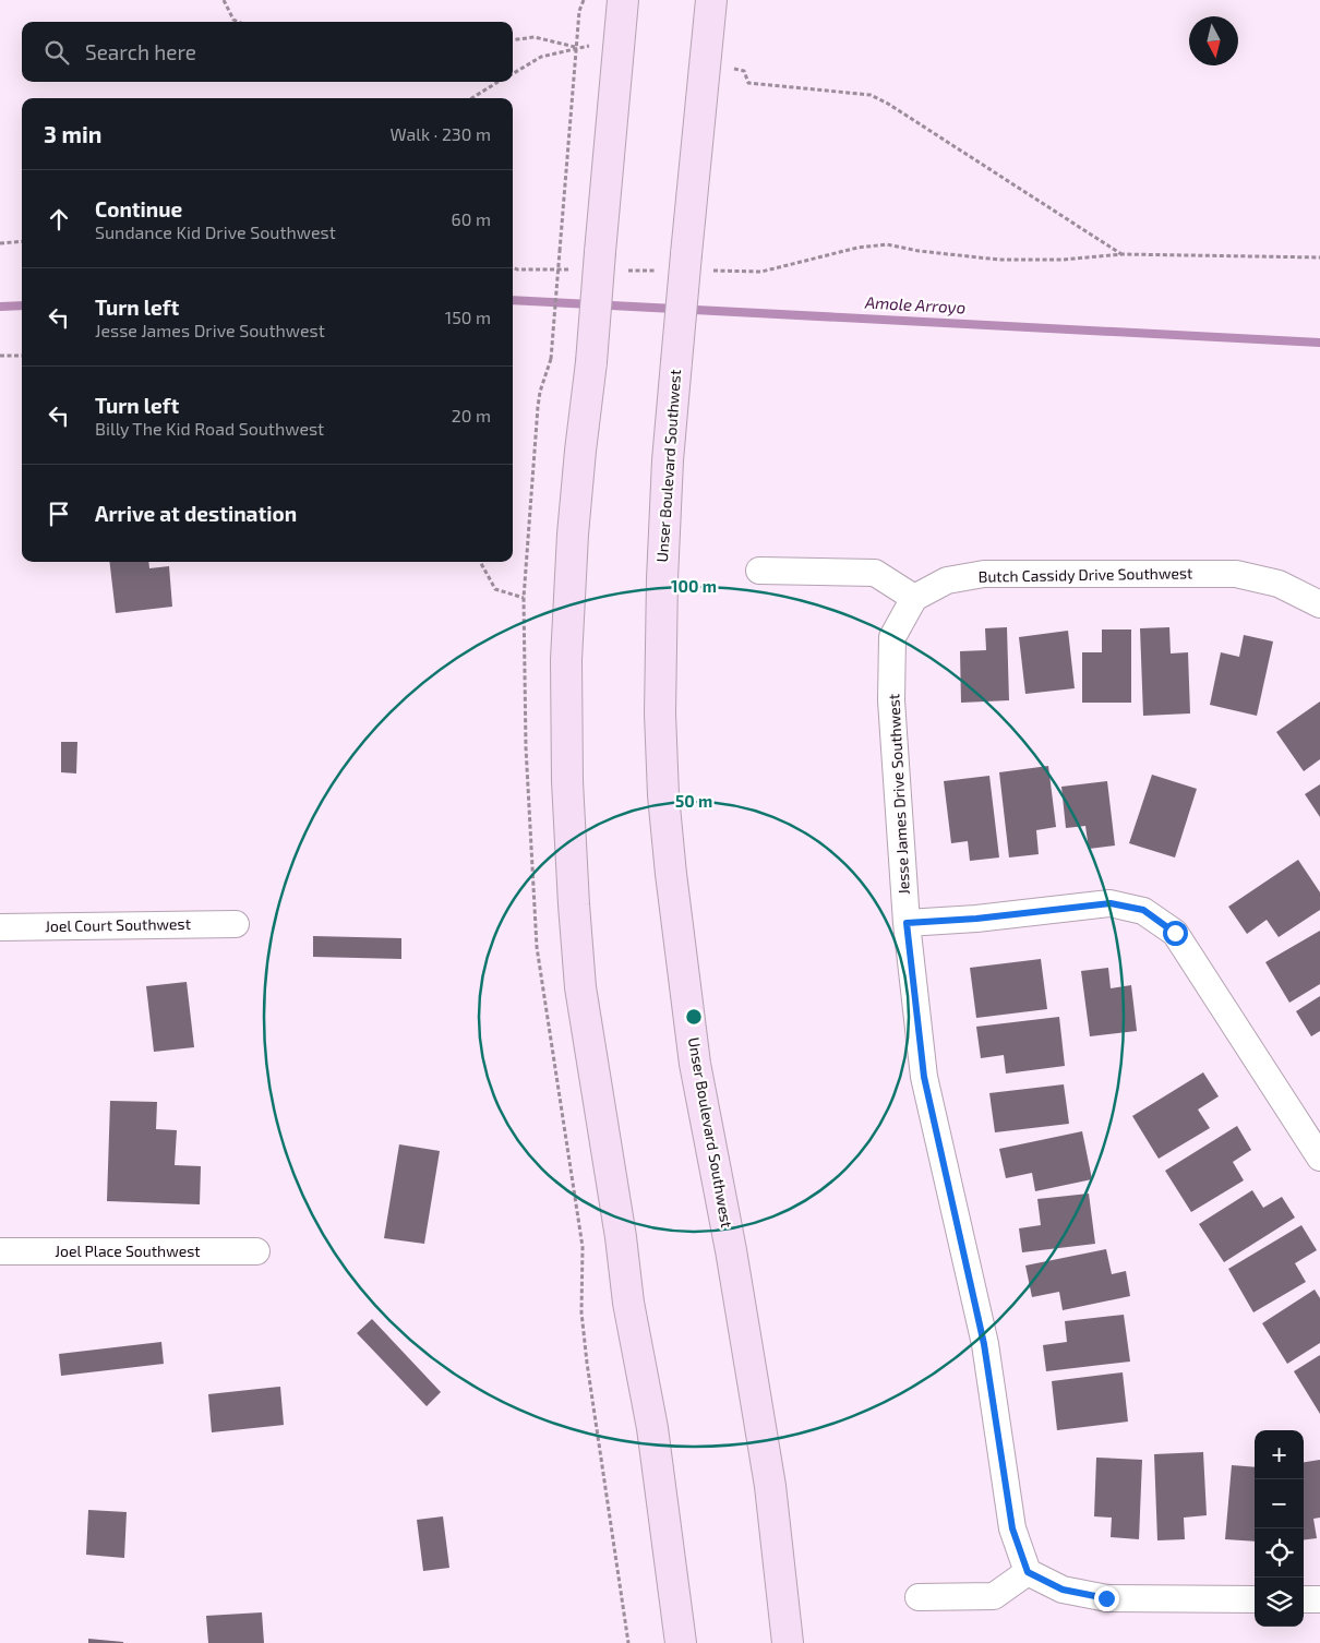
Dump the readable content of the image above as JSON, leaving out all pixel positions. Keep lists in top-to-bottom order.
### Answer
{
  "streets": {
    "main road": ["Unser Boulevard Southwest"],
    "street": [
      "Butch Cassidy Drive Southwest",
      "Jesse James Drive Southwest",
      "Joel Court Southwest",
      "Joel Place Southwest"
    ]
  },
  "crossings": [
    ["Butch Cassidy Drive Southwest", "Jesse James Drive Southwest"]
  ],
  "water": ["Amole Arroyo"],
  "north": "bottom",
  "page": {
    "search": "Search here",
    "heading": ["3 min", "Walk · 230 m"],
    "list": [
      ["Continue", "Sundance Kid Drive Southwest", "60 m"],
      ["Turn left", "Jesse James Drive Southwest", "150 m"],
      ["Turn left", "Billy The Kid Road Southwest", "20 m"],
      "Arrive at destination"
    ],
    "map_buttons": ["+", "−"]
  },
  "rings": ["100 m", "50 m"]
}
